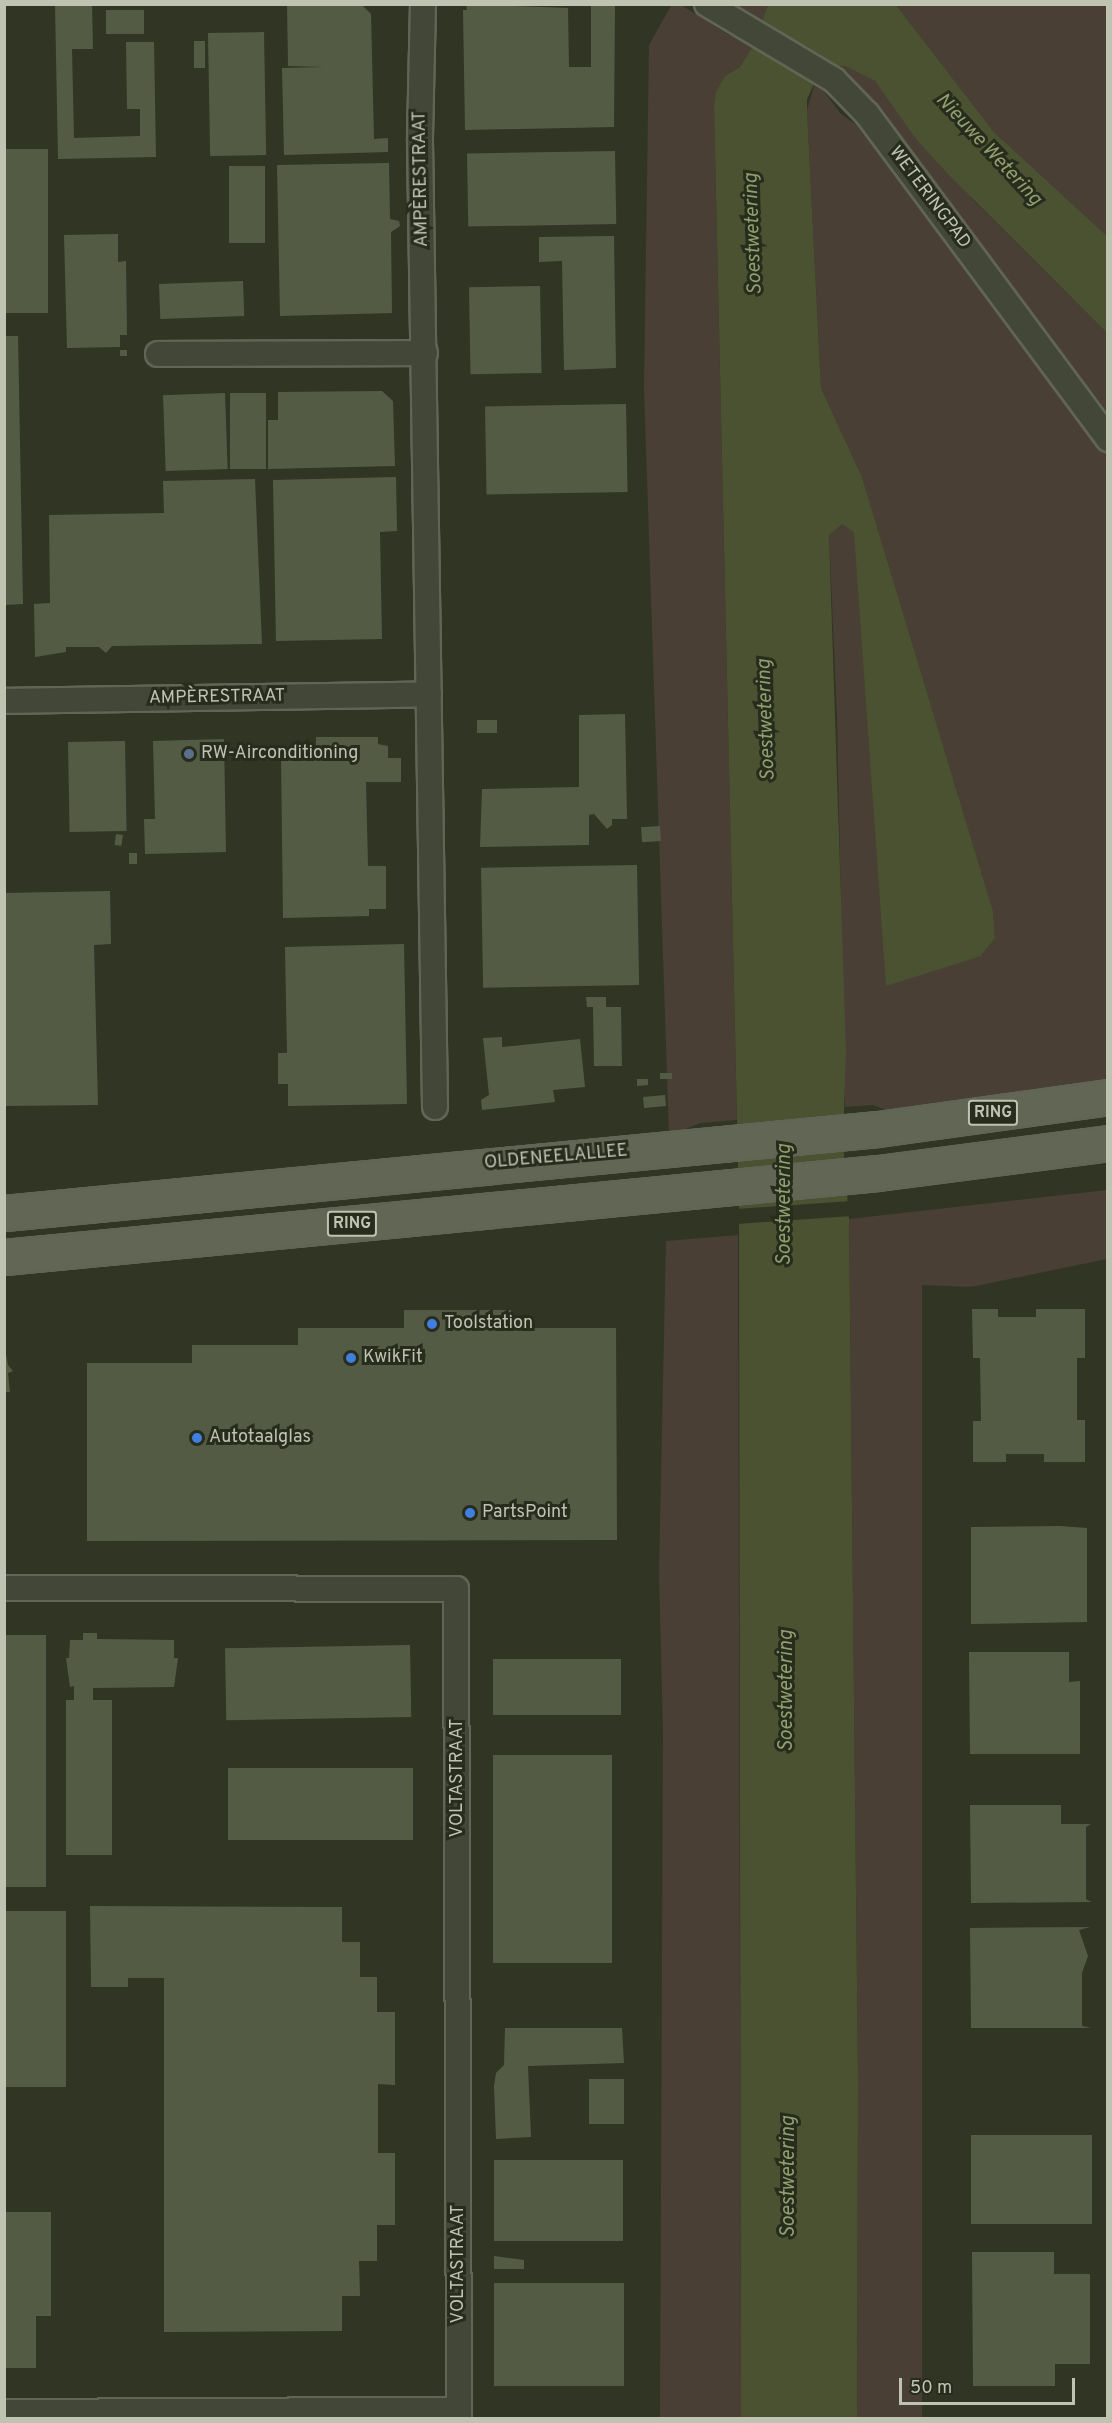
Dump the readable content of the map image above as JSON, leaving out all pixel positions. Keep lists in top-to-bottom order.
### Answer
{
  "streets": {
    "main road": ["RING", "OLDENEELALLEE"],
    "street": ["AMPÈRESTRAAT", "WETERINGPAD", "VOLTASTRAAT"]
  },
  "water": ["Nieuwe Wetering", "Soestwetering"],
  "places": [
    "RW-Airconditioning",
    "Toolstation",
    "KwikFit",
    "Autotaalglas",
    "PartsPoint"
  ],
  "scale_bar": "50 m"
}
